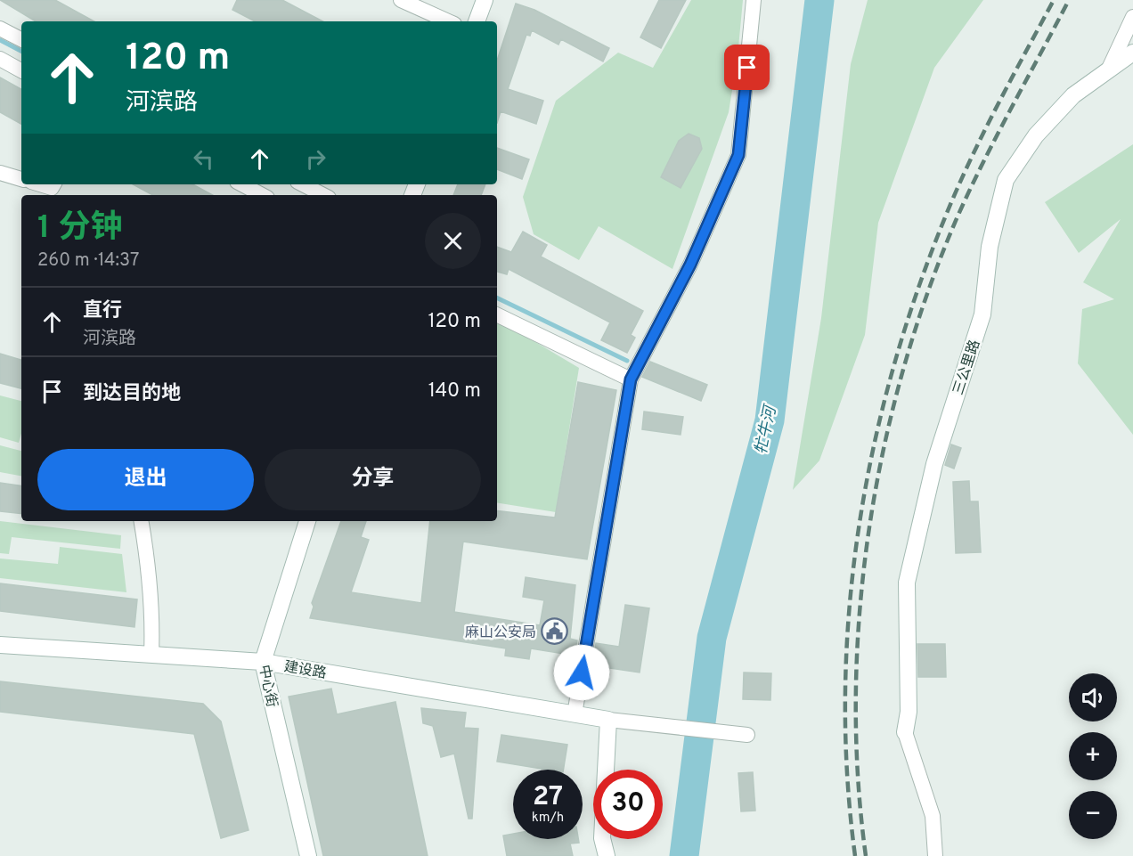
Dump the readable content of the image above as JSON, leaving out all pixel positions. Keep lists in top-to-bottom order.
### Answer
{
  "streets": {
    "street": ["三公里路", "建设路", "中心街"]
  },
  "crossings": [
    ["建设路", "中心街"]
  ],
  "water": ["牤牛河"],
  "places": {
    "public building": ["麻山公安局"]
  },
  "page": {
    "turn": ["120 m", "河滨路"],
    "heading": ["1 分钟", "260 m · 14:37"],
    "list": [
      {
        "name": "直行",
        "note": "河滨路",
        "value": "120 m"
      },
      {
        "name": "到达目的地",
        "value": "140 m"
      }
    ],
    "buttons": ["退出", "分享"],
    "map_buttons": ["+", "−"],
    "speed": "27 km/h",
    "limit": "30"
  }
}
